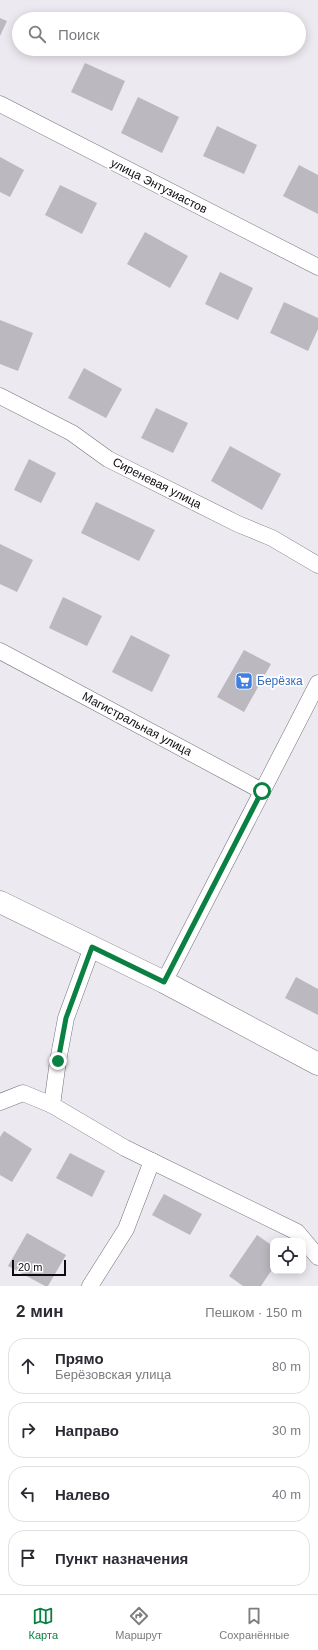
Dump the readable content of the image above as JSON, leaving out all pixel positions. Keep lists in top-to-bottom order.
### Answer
{
  "streets": {
    "street": ["улица Энтузиастов", "Сиреневая улица", "Магистральная улица"]
  },
  "places": {
    "supermarket": ["Берёзка"]
  },
  "scale_bar": "20 m",
  "page": {
    "search": "Поиск",
    "scale": "20 m",
    "heading": ["2 мин", "Пешком · 150 m"],
    "list": [
      ["Прямо", "Берёзовская улица", "80 m"],
      ["Направо", "30 m"],
      ["Налево", "40 m"],
      "Пункт назначения"
    ],
    "nav": ["Карта", "Маршрут", "Сохранённые"]
  }
}
